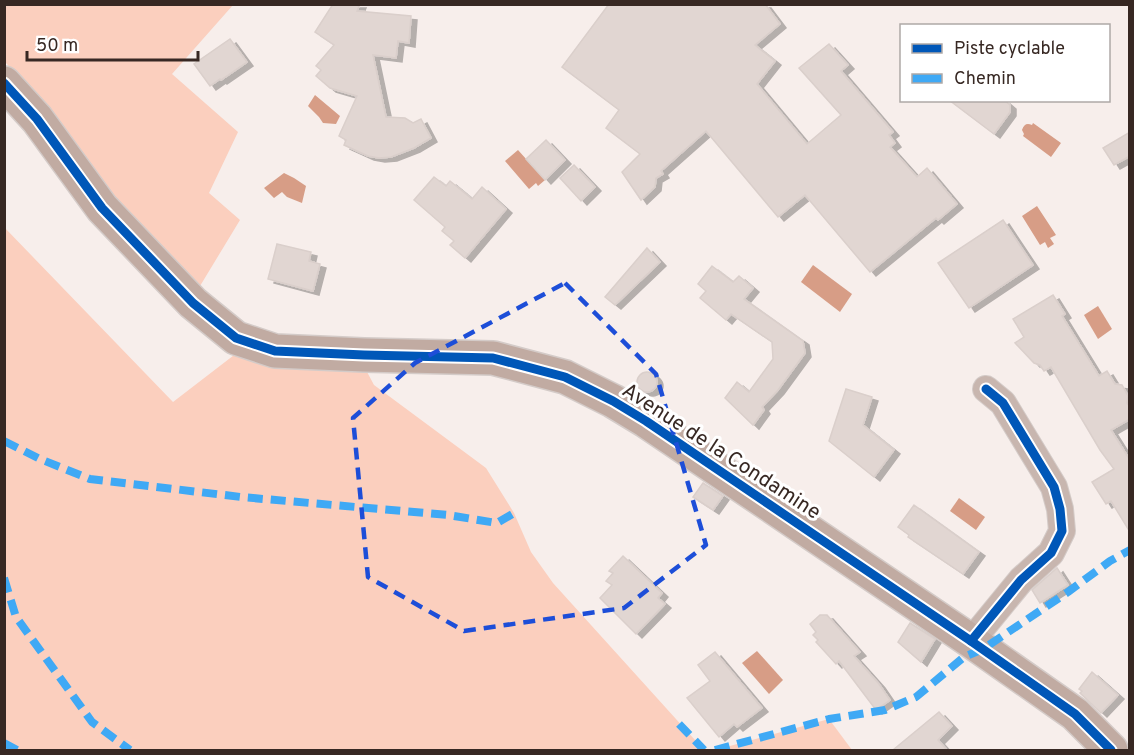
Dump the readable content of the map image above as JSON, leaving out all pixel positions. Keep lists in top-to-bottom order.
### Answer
{
  "streets": {
    "main road": ["Avenue de la Condamine"]
  },
  "legend": ["Piste cyclable", "Chemin"],
  "scale_bar": "50 m"
}
